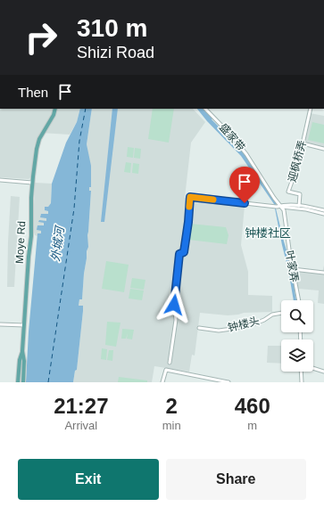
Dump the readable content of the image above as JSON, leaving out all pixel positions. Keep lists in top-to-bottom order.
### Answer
{
  "streets": {
    "main road": ["Moye Rd"],
    "street": [
      "盛家带",
      "迎枫桥弄",
      "叶家弄",
      "钟楼头"
    ]
  },
  "crossings": [
    ["盛家带", "叶家弄"]
  ],
  "districts": ["钟楼社区"],
  "water": ["外城河"],
  "page": {
    "turn": ["310 m", "Shizi Road"],
    "then": "Then",
    "eta": [
      "21:27",
      "Arrival",
      "2",
      "min",
      "460",
      "m"
    ],
    "buttons": ["Exit", "Share"]
  }
}
